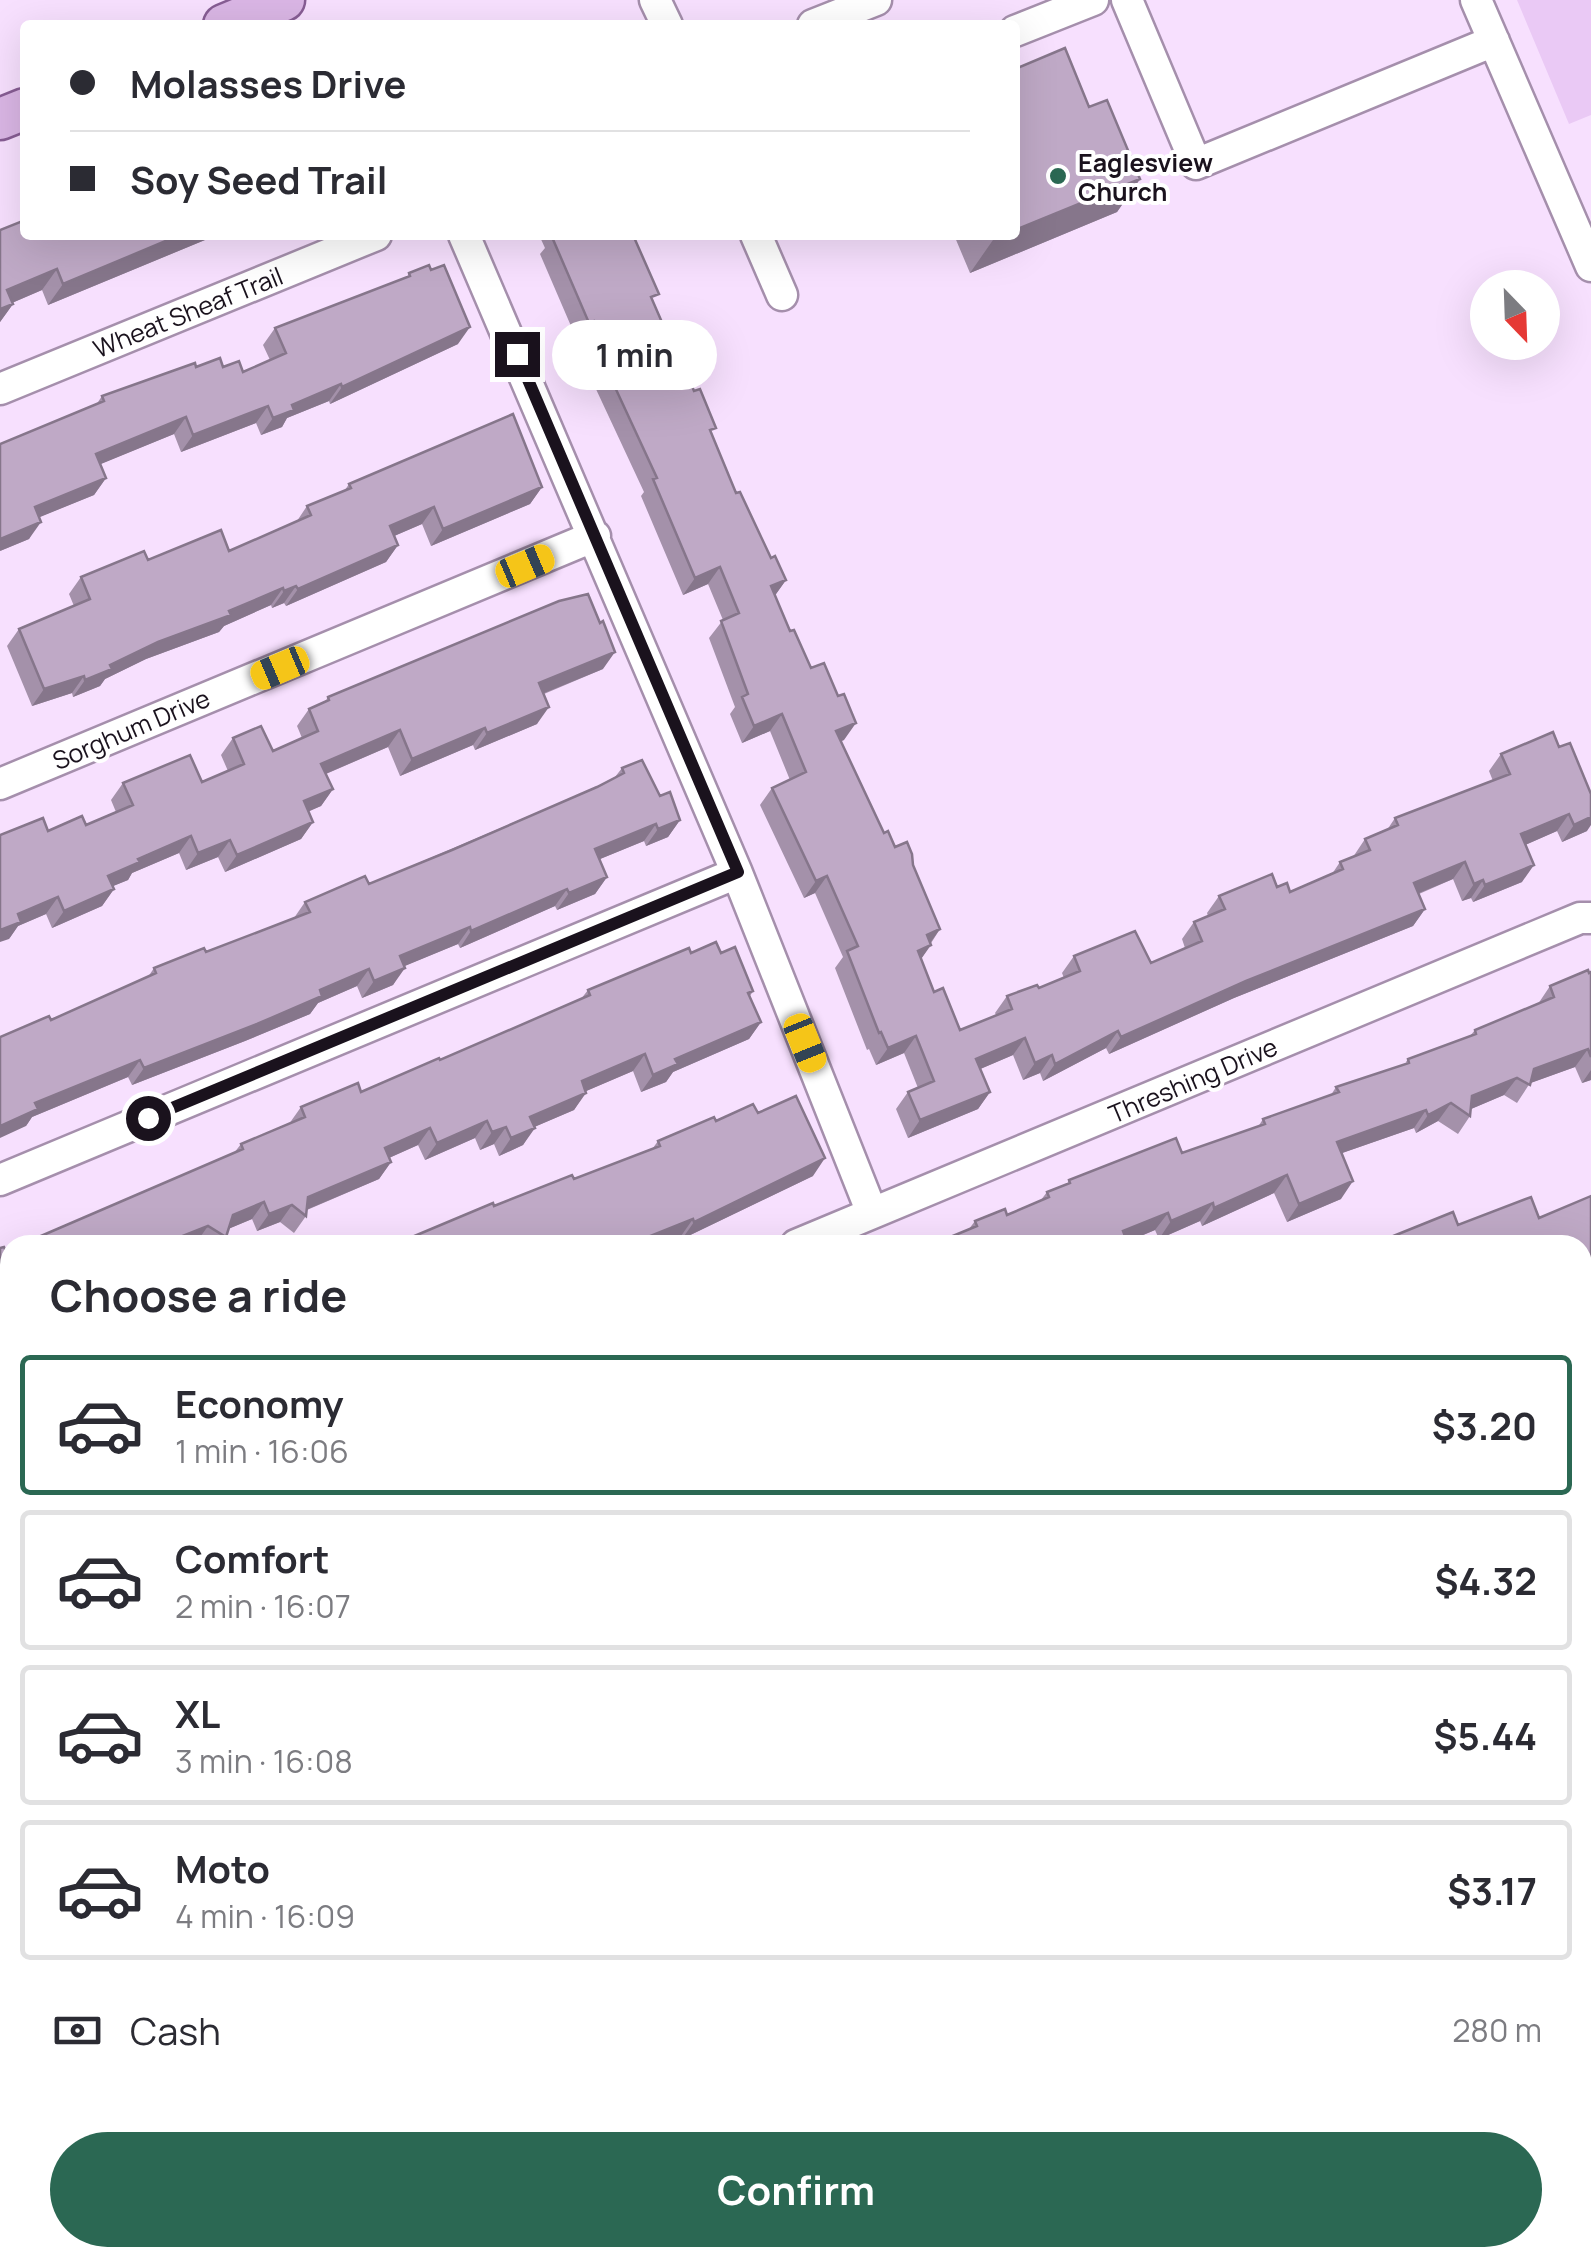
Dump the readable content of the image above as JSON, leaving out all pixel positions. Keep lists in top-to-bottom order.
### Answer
{
  "streets": {
    "street": ["Wheat Sheaf Trail", "Sorghum Drive", "Threshing Drive"]
  },
  "places": ["Eaglesview Church"],
  "north": "bottom right",
  "page": {
    "banner": ["Molasses Drive", "Soy Seed Trail"],
    "bubble": "1 min",
    "heading": "Choose a ride",
    "list": [
      {
        "name": "Economy",
        "note": "1 min · 16:06",
        "value": "$3.20"
      },
      {
        "name": "Comfort",
        "note": "2 min · 16:07",
        "value": "$4.32"
      },
      {
        "name": "XL",
        "note": "3 min · 16:08",
        "value": "$5.44"
      },
      {
        "name": "Moto",
        "note": "4 min · 16:09",
        "value": "$3.17"
      }
    ],
    "pay": ["Cash", "280 m"],
    "buttons": "Confirm"
  }
}
